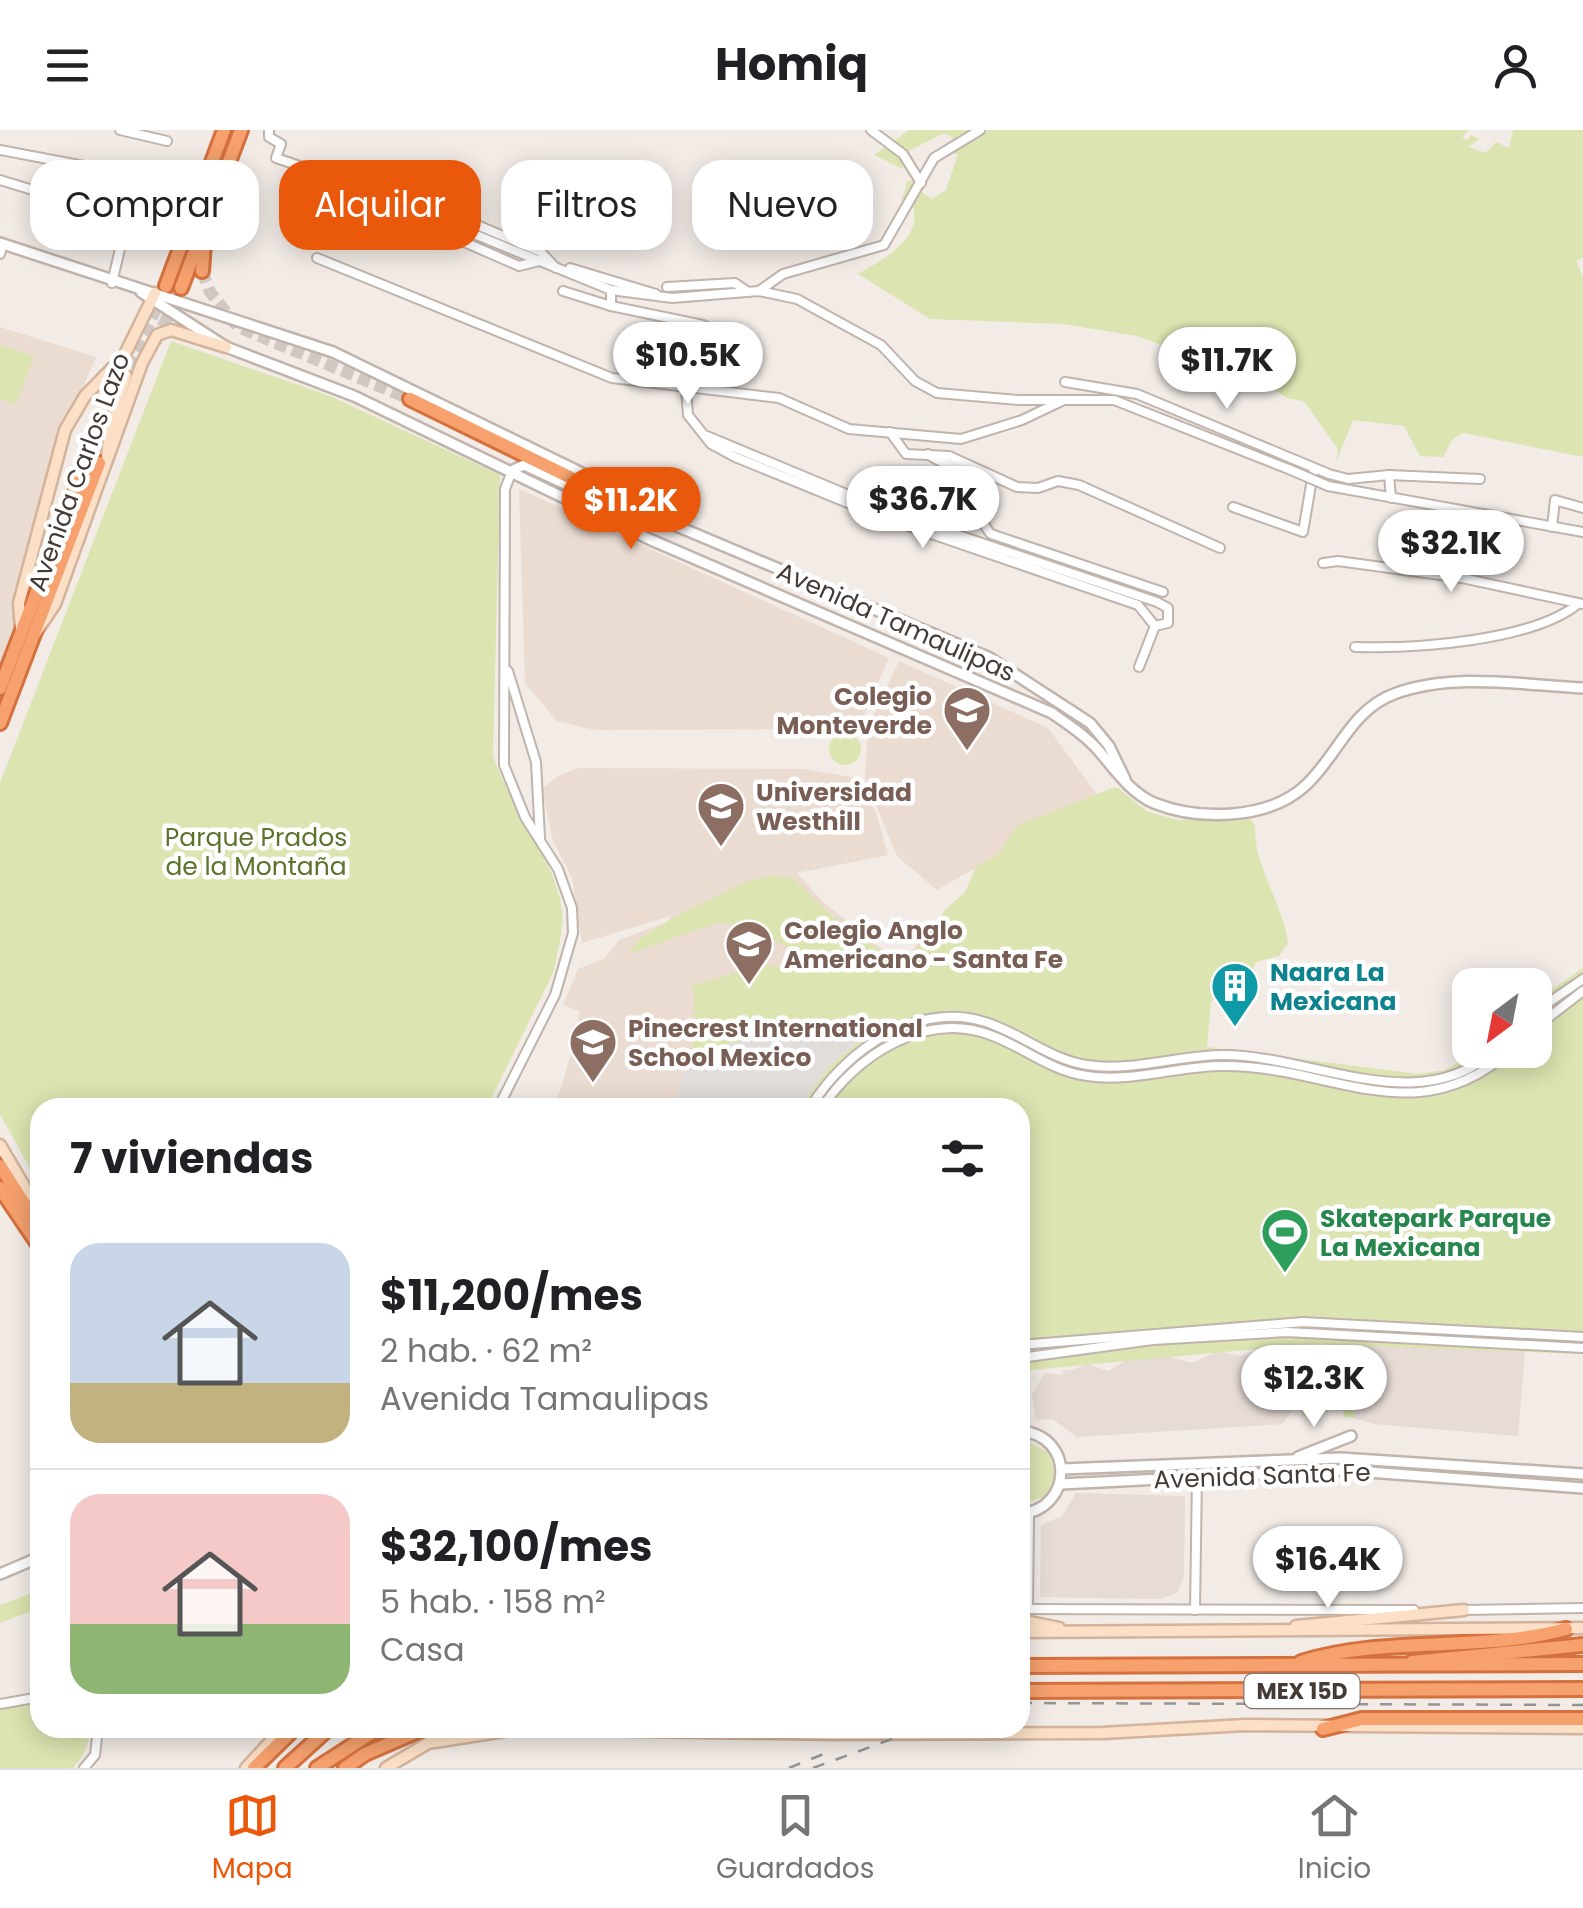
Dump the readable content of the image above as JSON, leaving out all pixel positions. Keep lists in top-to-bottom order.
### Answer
{
  "streets": {
    "highway": ["Avenida Carlos Lazo", "MEX 15D"],
    "street": ["Avenida Tamaulipas", "Avenida Santa Fe"]
  },
  "crossings": [
    ["Avenida Carlos Lazo", "Avenida Tamaulipas"]
  ],
  "parks": ["Parque Prados de la Montaña"],
  "places": {
    "school or university": [
      "Colegio Monteverde",
      "Universidad Westhill",
      "Colegio Anglo Americano - Santa Fe",
      "Pinecrest International School Mexico"
    ],
    "building": ["Naara La Mexicana"],
    "sports": ["Skatepark Parque La Mexicana"]
  },
  "north": "bottom left",
  "page": {
    "header": "Homiq",
    "chip": [
      "Comprar",
      "Alquilar",
      "Filtros",
      "Nuevo"
    ],
    "price": [
      "$10.5K",
      "$11.7K",
      "$36.7K",
      "$11.2K",
      "$32.1K",
      "$12.3K",
      "$16.4K"
    ],
    "heading": "7 viviendas",
    "list": [
      {
        "name": "$11,200/mes",
        "note": "2 hab. · 62 m² · Avenida Tamaulipas"
      },
      {
        "name": "$32,100/mes",
        "note": "5 hab. · 158 m² · Casa"
      }
    ],
    "tabs": ["Mapa", "Guardados", "Inicio"]
  }
}
